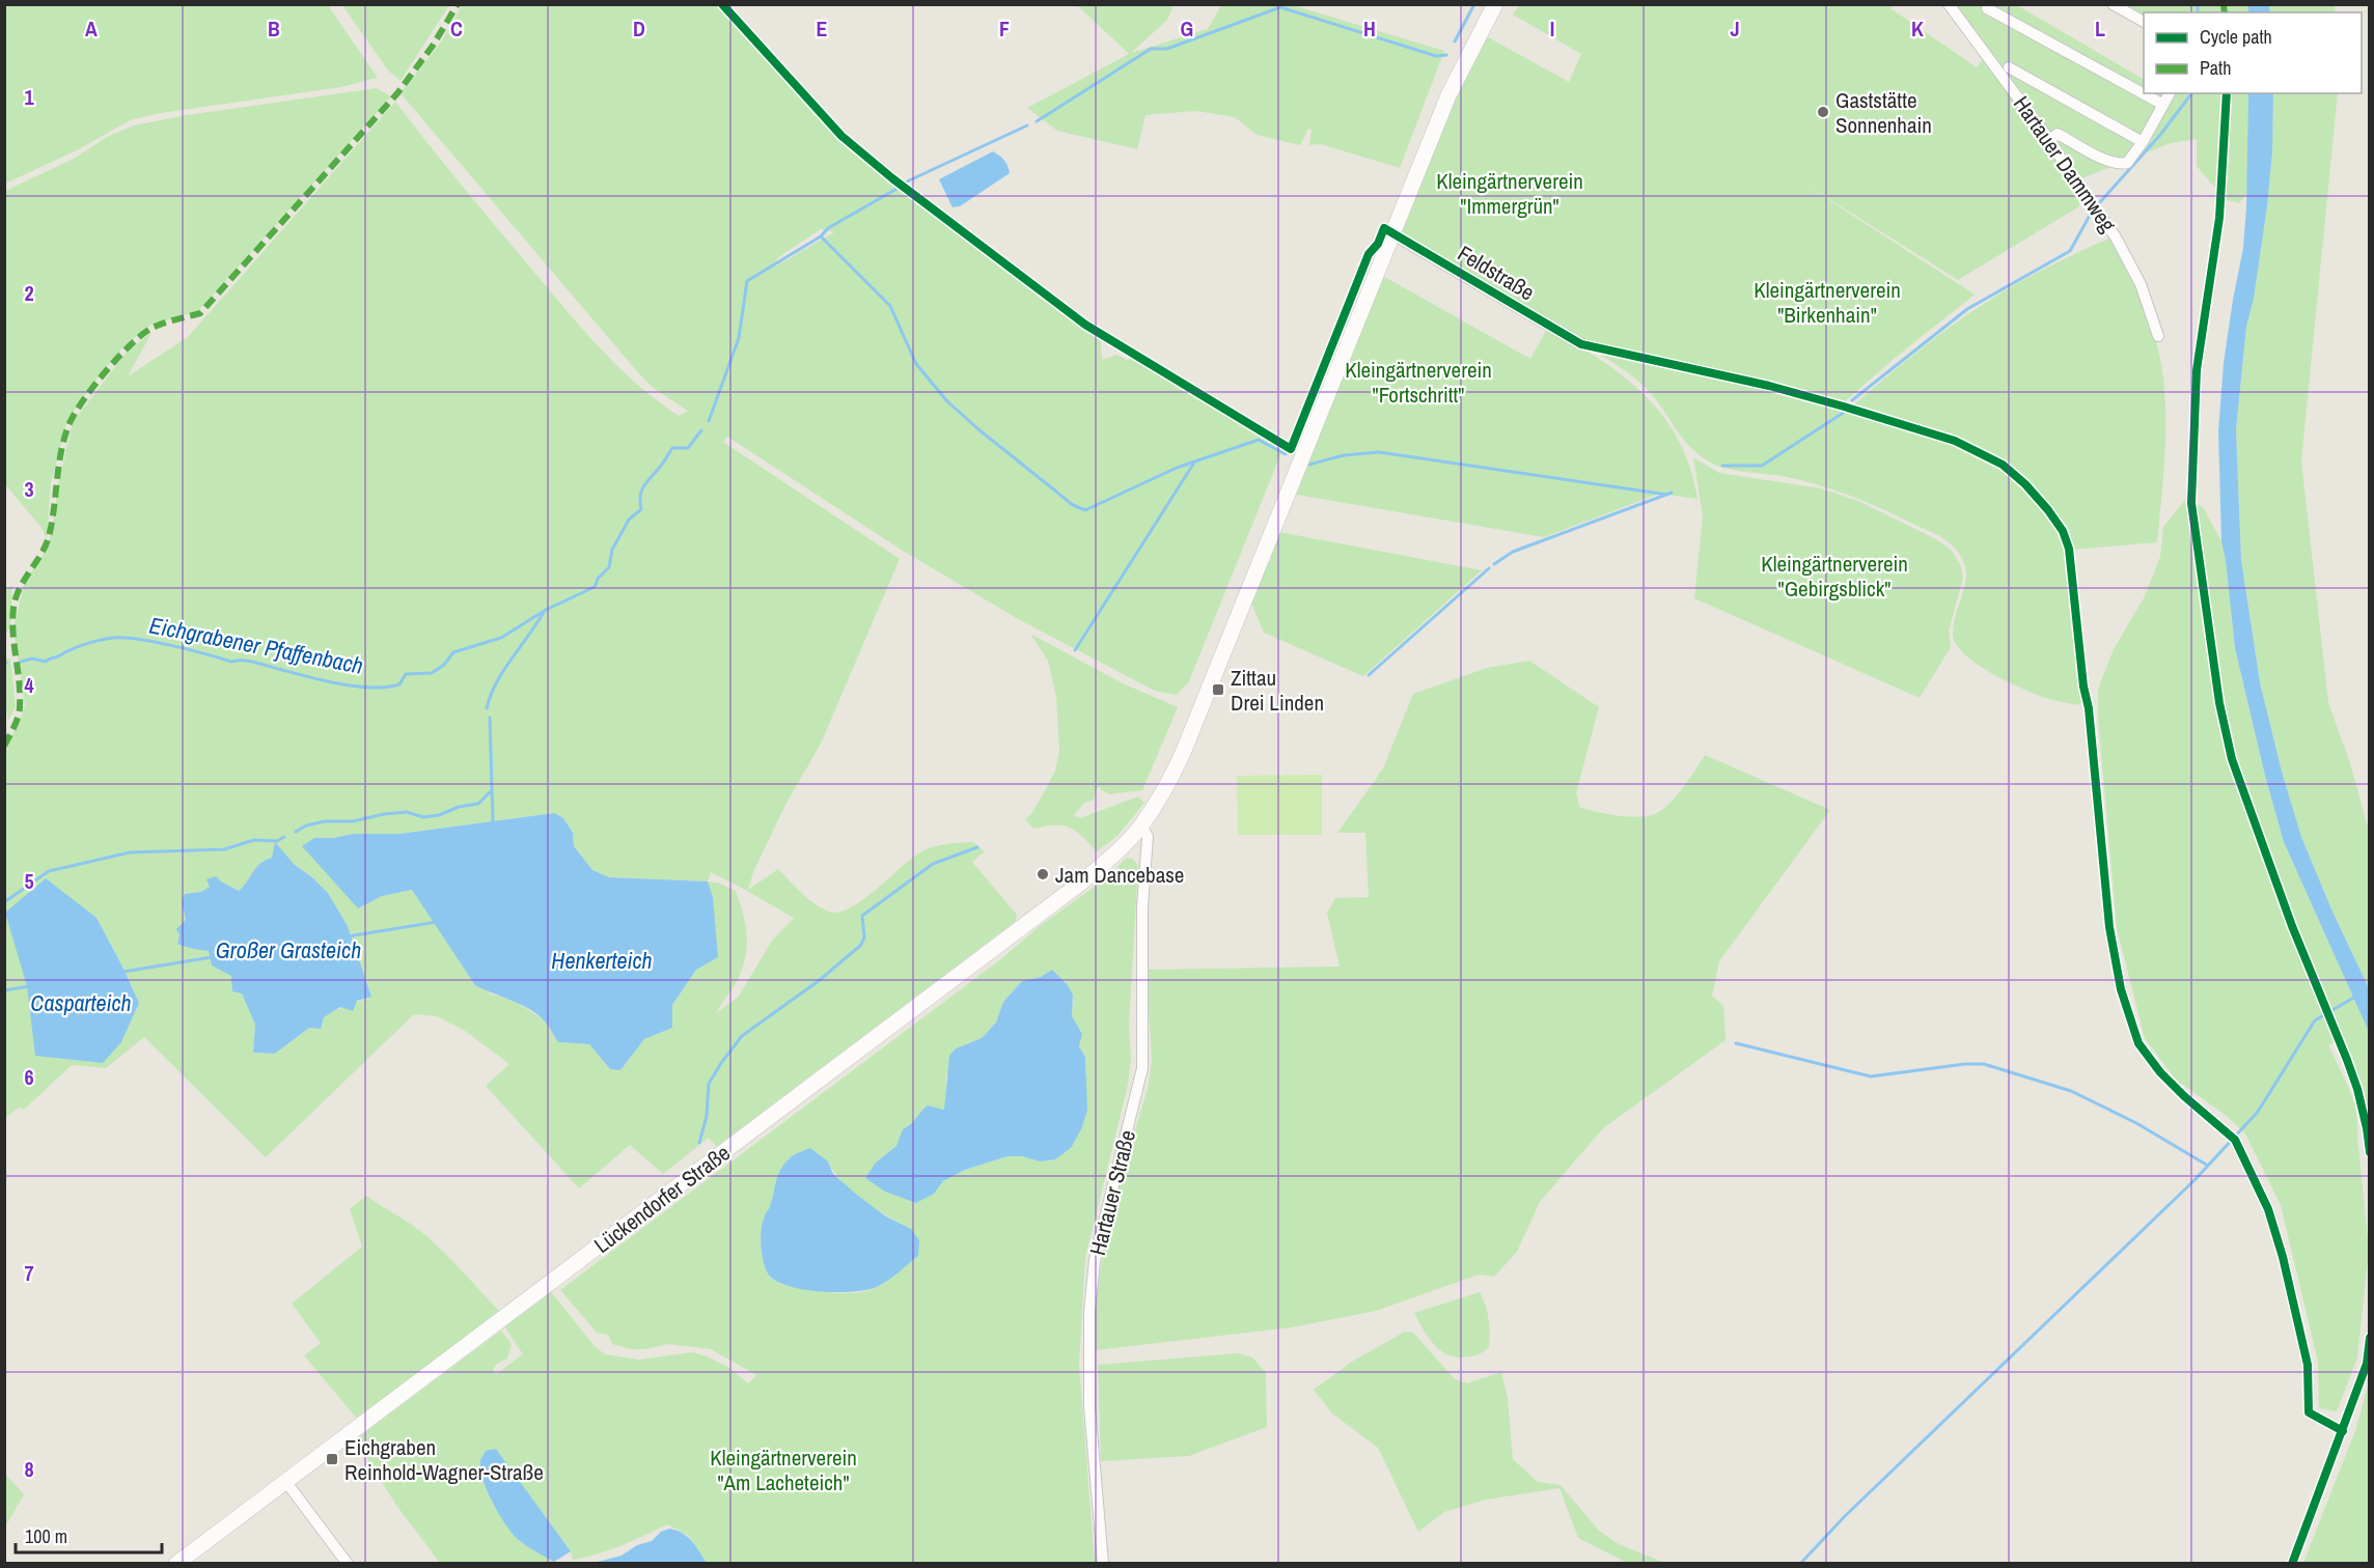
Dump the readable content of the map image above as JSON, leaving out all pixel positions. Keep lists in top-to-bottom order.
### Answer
{
  "streets": {
    "main road": ["Lückendorfer Straße"],
    "street": ["Hartauer Dammweg", "Feldstraße", "Hartauer Straße"]
  },
  "crossings": [
    ["Feldstraße", "Lückendorfer Straße"],
    ["Hartauer Straße", "Lückendorfer Straße"]
  ],
  "water": [
    "Eichgrabener Pfaffenbach",
    "Großer Grasteich",
    "Henkerteich",
    "Casparteich"
  ],
  "parks": [
    "Kleingärtnerverein \"Immergrün\"",
    "Kleingärtnerverein \"Birkenhain\"",
    "Kleingärtnerverein \"Fortschritt\"",
    "Kleingärtnerverein \"Gebirgsblick\"",
    "Kleingärtnerverein \"Am Lacheteich\""
  ],
  "places": {
    "other": ["Gaststätte Sonnenhain", "Jam Dancebase"],
    "transit": ["Zittau Drei Linden", "Eichgraben Reinhold-Wagner-Straße"]
  },
  "legend": ["Cycle path", "Path"],
  "scale_bar": "100 m",
  "grid": {
    "columns": [
      "A",
      "B",
      "C",
      "D",
      "E",
      "F",
      "G",
      "H",
      "I",
      "J",
      "K",
      "L"
    ],
    "rows": [
      "1",
      "2",
      "3",
      "4",
      "5",
      "6",
      "7",
      "8"
    ]
  }
}
